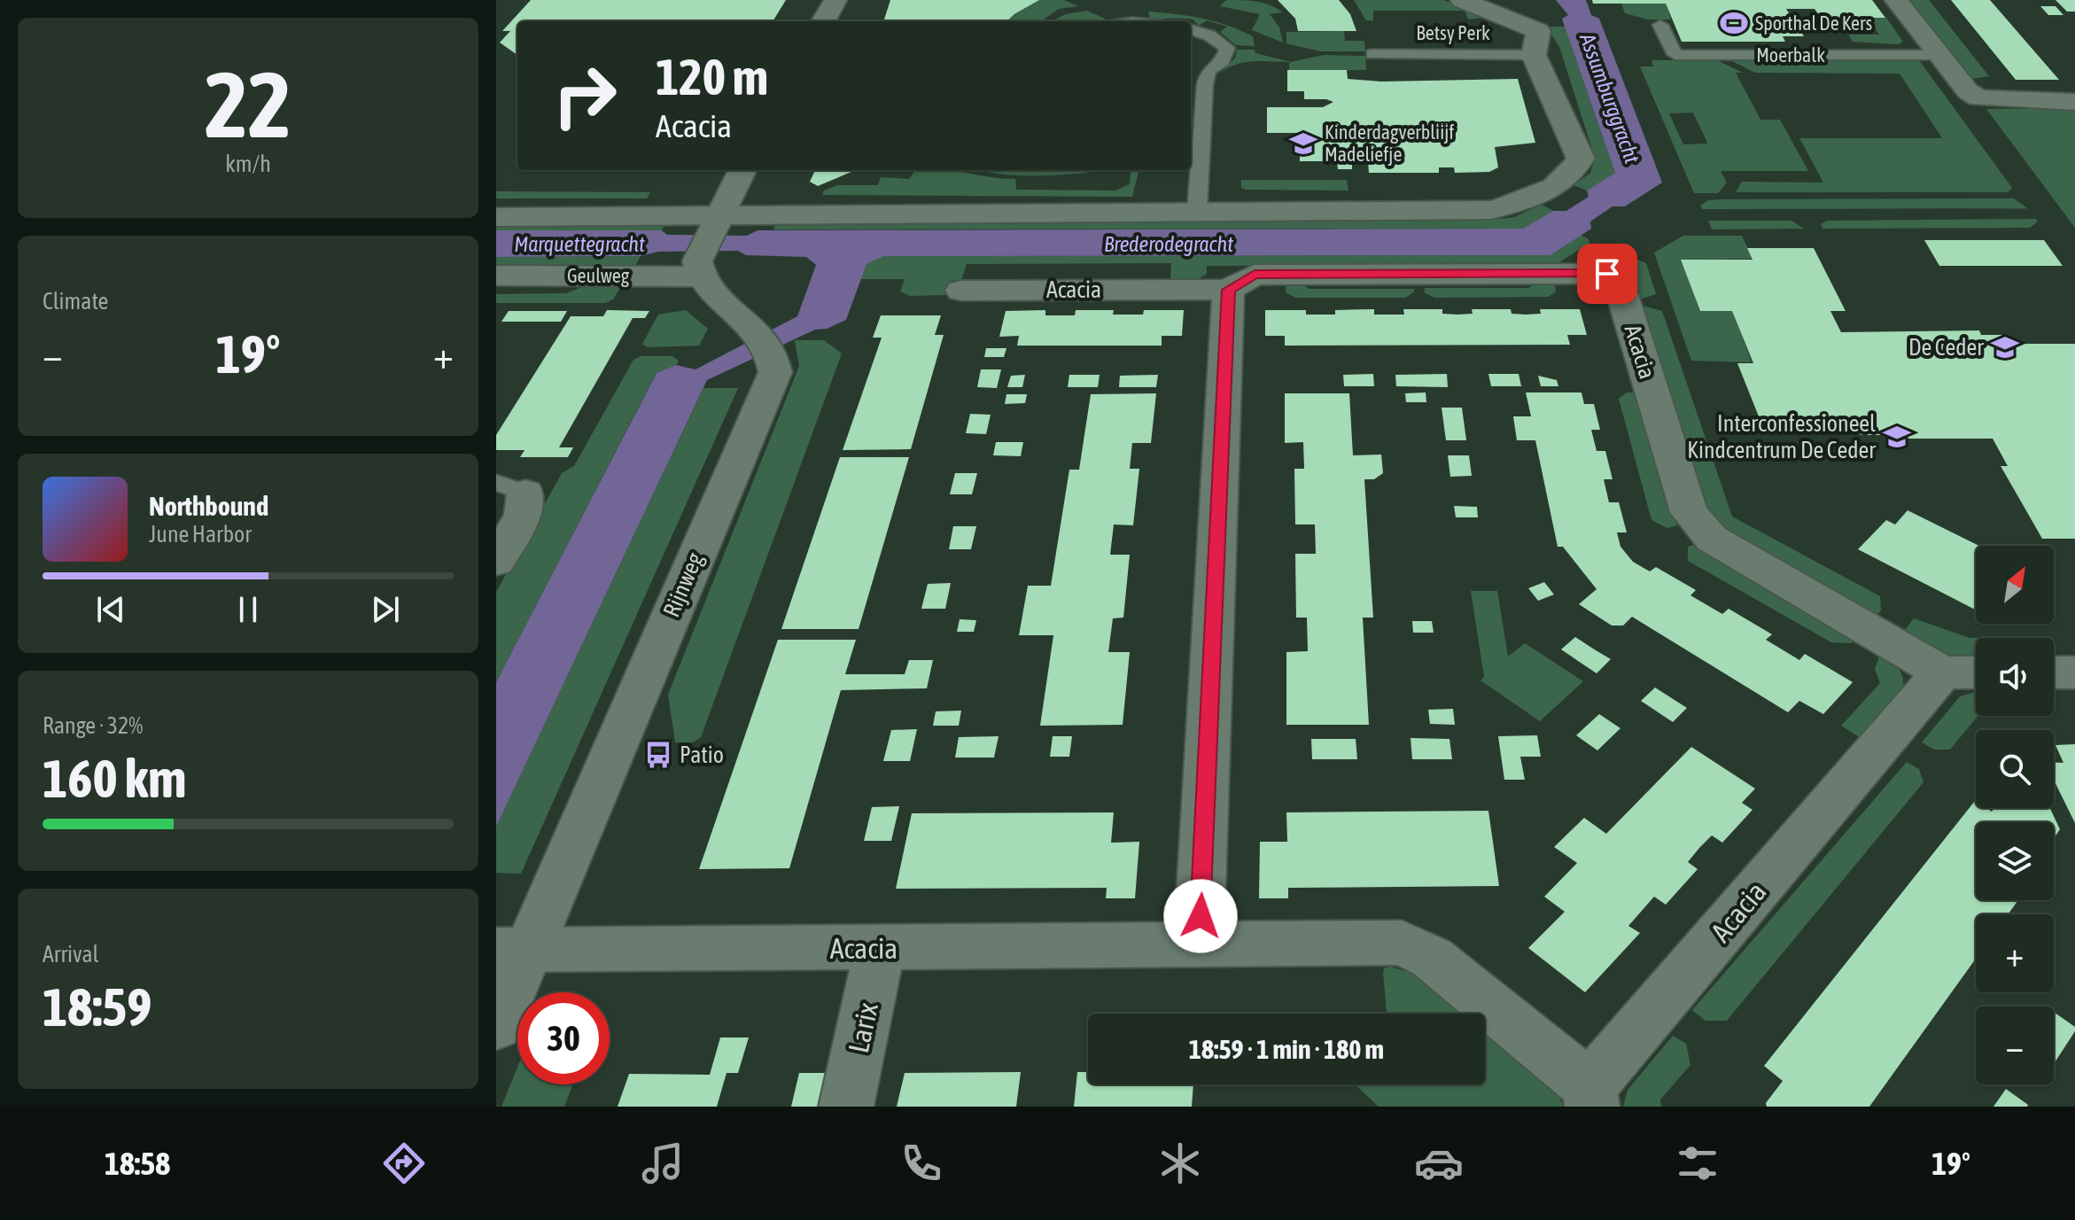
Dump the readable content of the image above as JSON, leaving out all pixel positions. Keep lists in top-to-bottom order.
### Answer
{
  "streets": {
    "street": [
      "Geulweg",
      "Acacia",
      "Rijnweg",
      "Larix"
    ],
    "lane": ["Betsy Perk", "Moerbalk"]
  },
  "crossings": [
    ["Geulweg", "Rijnweg"],
    ["Acacia", "Rijnweg"],
    ["Acacia", "Larix"]
  ],
  "water": ["Assumburggracht", "Marquettegracht", "Brederodegracht"],
  "places": {
    "sports": ["Sporthal De Kers"],
    "school or university": ["Kinderdagverbliijf Madeliefje", "De Ceder", "Interconfessioneel Kindcentrum De Ceder"],
    "bus stop": ["Patio"]
  },
  "north": "top right",
  "page": {
    "tile": [
      ["22", "km/h"],
      "Climate",
      ["Range · 32%", "160 km"],
      ["Arrival", "18:59"]
    ],
    "turn": ["120 m", "Acacia"],
    "heat": ["−", "19°", "+"],
    "song": ["Northbound", "June Harbor"],
    "map_buttons": ["+", "−"],
    "limit": "30",
    "trip": "18:59 · 1 min · 180 m",
    "tabs": ["18:58", "19°"]
  }
}
